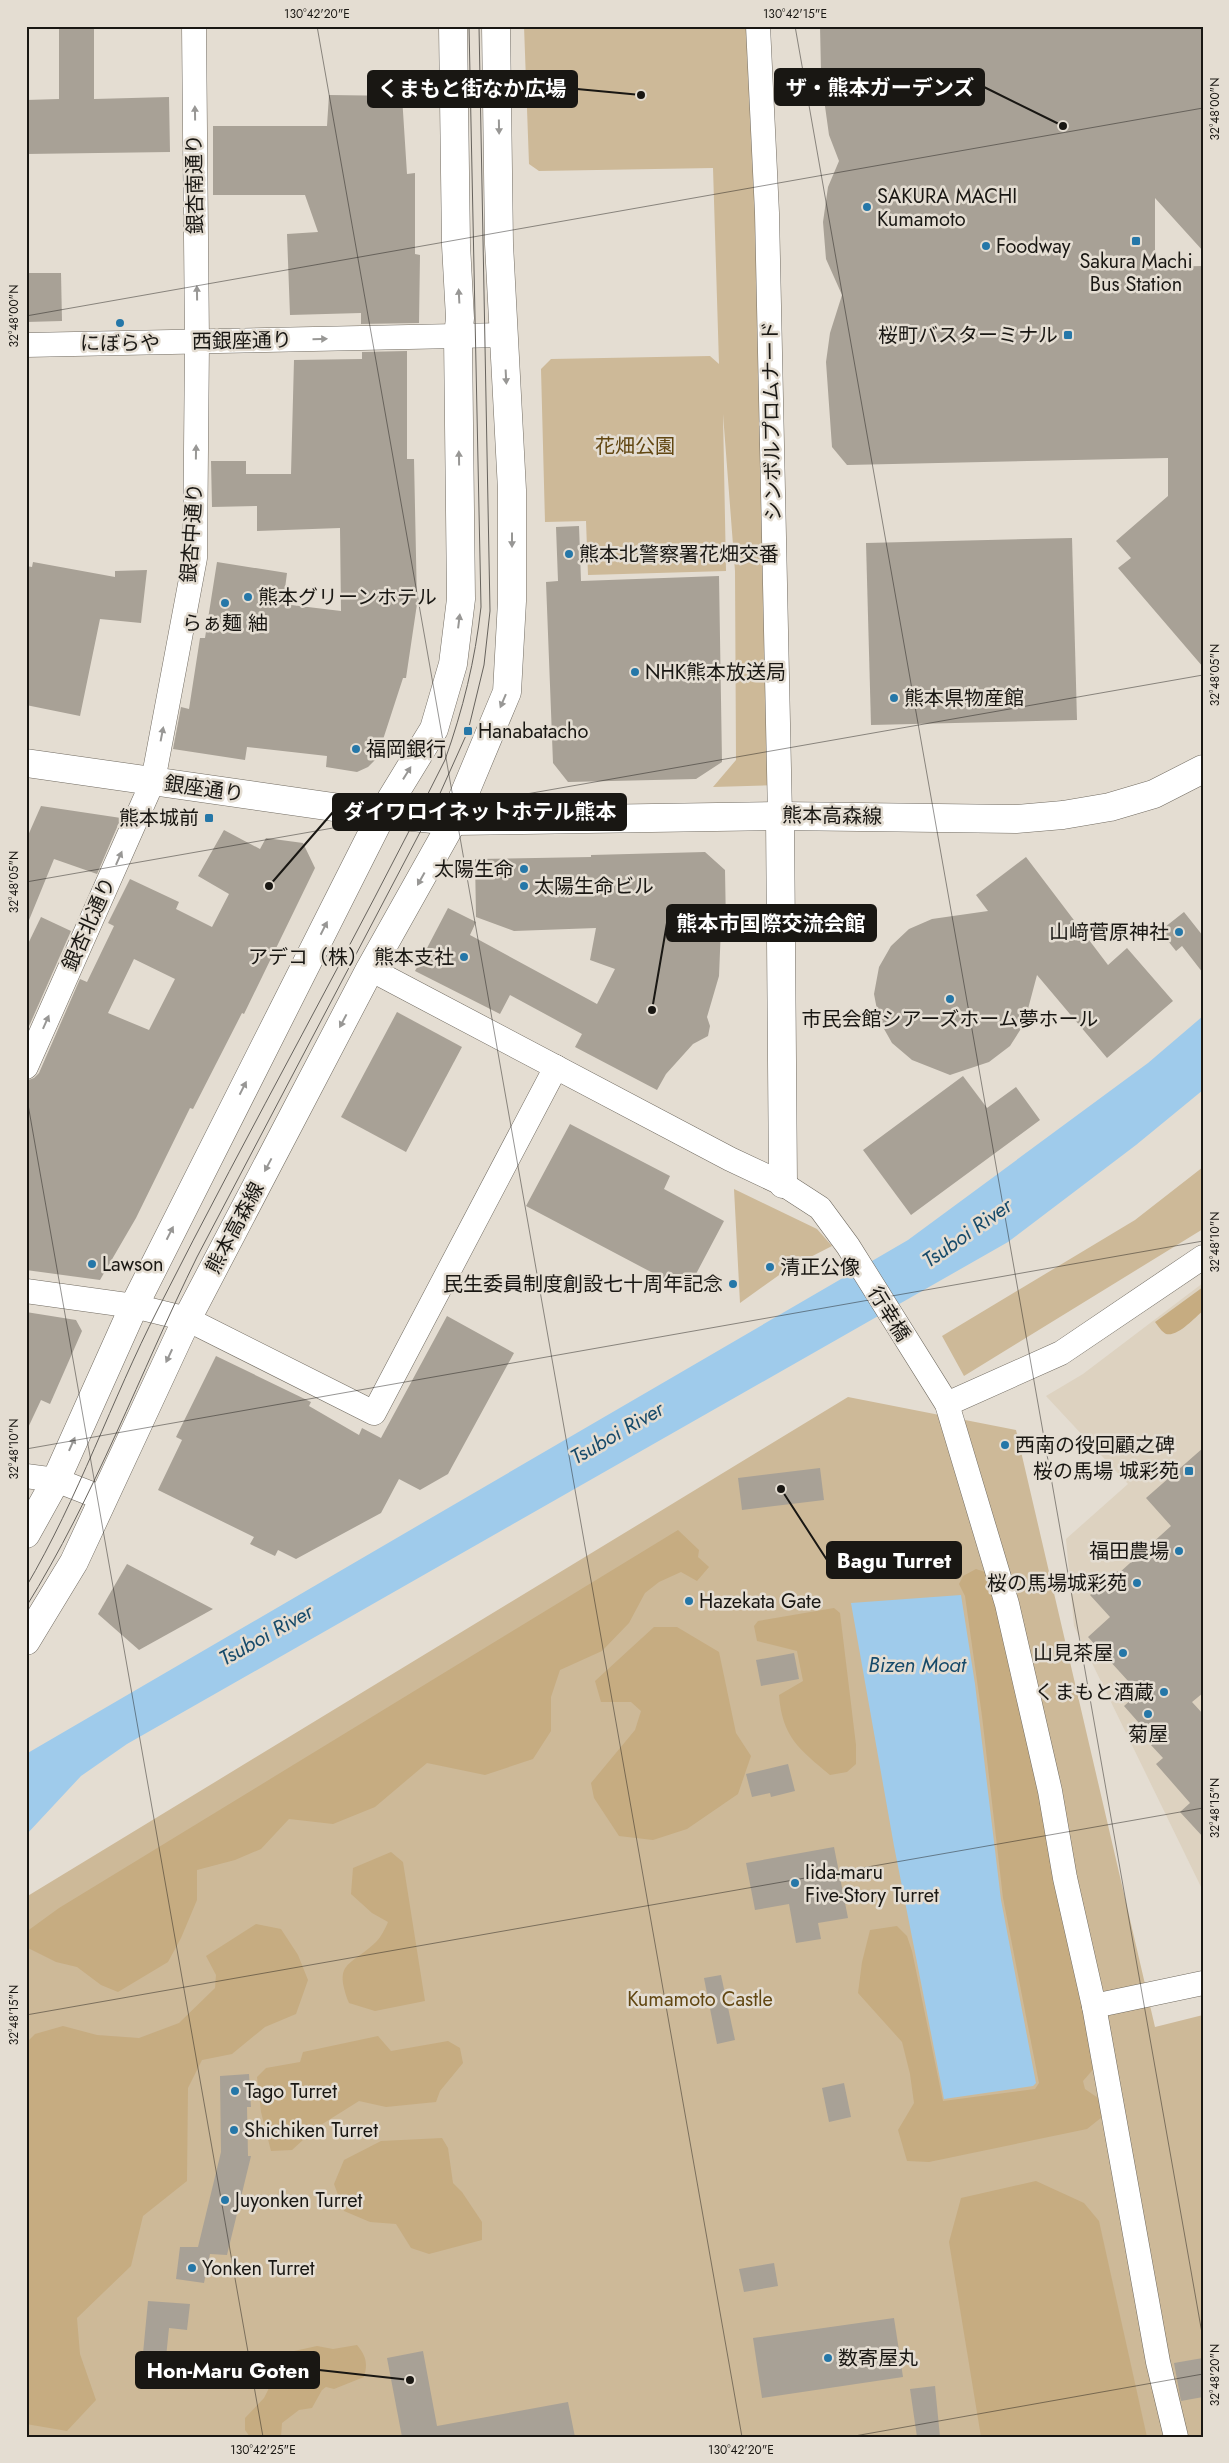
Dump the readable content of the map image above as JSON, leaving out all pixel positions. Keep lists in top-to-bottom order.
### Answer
{
  "streets": {
    "main road": ["銀座通り", "熊本高森線"],
    "street": [
      "銀杏南通り",
      "西銀座通り",
      "シンボルプロムナード",
      "銀杏中通り",
      "銀杏北通り",
      "行幸橋"
    ]
  },
  "crossings": [
    ["銀杏南通り", "西銀座通り"],
    ["銀杏南通り", "銀杏中通り"],
    ["西銀座通り", "銀杏中通り"],
    ["シンボルプロムナード", "熊本高森線"],
    ["銀杏中通り", "銀座通り"],
    ["銀杏中通り", "銀杏北通り"],
    ["銀座通り", "熊本高森線"],
    ["銀座通り", "銀杏北通り"],
    ["熊本高森線", "行幸橋"]
  ],
  "one_way": [
    "銀杏南通り",
    "西銀座通り",
    "銀杏中通り",
    "銀杏北通り"
  ],
  "water": ["Tsuboi River", "Bizen Moat"],
  "parks": ["花畑公園", "Kumamoto Castle"],
  "places": {
    "other": [
      "くまもと街なか広場",
      "ザ・熊本ガーデンズ",
      "SAKURA MACHI Kumamoto",
      "Foodway",
      "にぼらや",
      "熊本北警察署花畑交番",
      "熊本グリーンホテル",
      "らぁ麺 紬",
      "NHK熊本放送局",
      "熊本県物産館",
      "福岡銀行",
      "太陽生命",
      "ダイワロイネットホテル熊本",
      "太陽生命ビル",
      "山﨑菅原神社",
      "アデコ（株） 熊本支社",
      "市民会館シアーズホーム夢ホール",
      "熊本市国際交流会館",
      "Lawson",
      "清正公像",
      "民生委員制度創設七十周年記念",
      "西南の役回顧之碑",
      "Bagu Turret",
      "福田農場",
      "桜の馬場城彩苑",
      "Hazekata Gate",
      "山見茶屋",
      "くまもと酒蔵",
      "菊屋",
      "Iida-maru Five-Story Turret",
      "Tago Turret",
      "Shichiken Turret",
      "Juyonken Turret",
      "Yonken Turret",
      "数寄屋丸",
      "Hon-Maru Goten"
    ],
    "transit": [
      "Sakura Machi Bus Station",
      "桜町バスターミナル",
      "Hanabatacho",
      "熊本城前",
      "桜の馬場 城彩苑"
    ]
  },
  "coordinates": [
    "130°42'20\"E",
    "130°42'15\"E",
    "32°48'00\"N",
    "32°48'05\"N",
    "32°48'10\"N",
    "32°48'15\"N",
    "32°48'20\"N",
    "130°42'25\"E"
  ]
}
